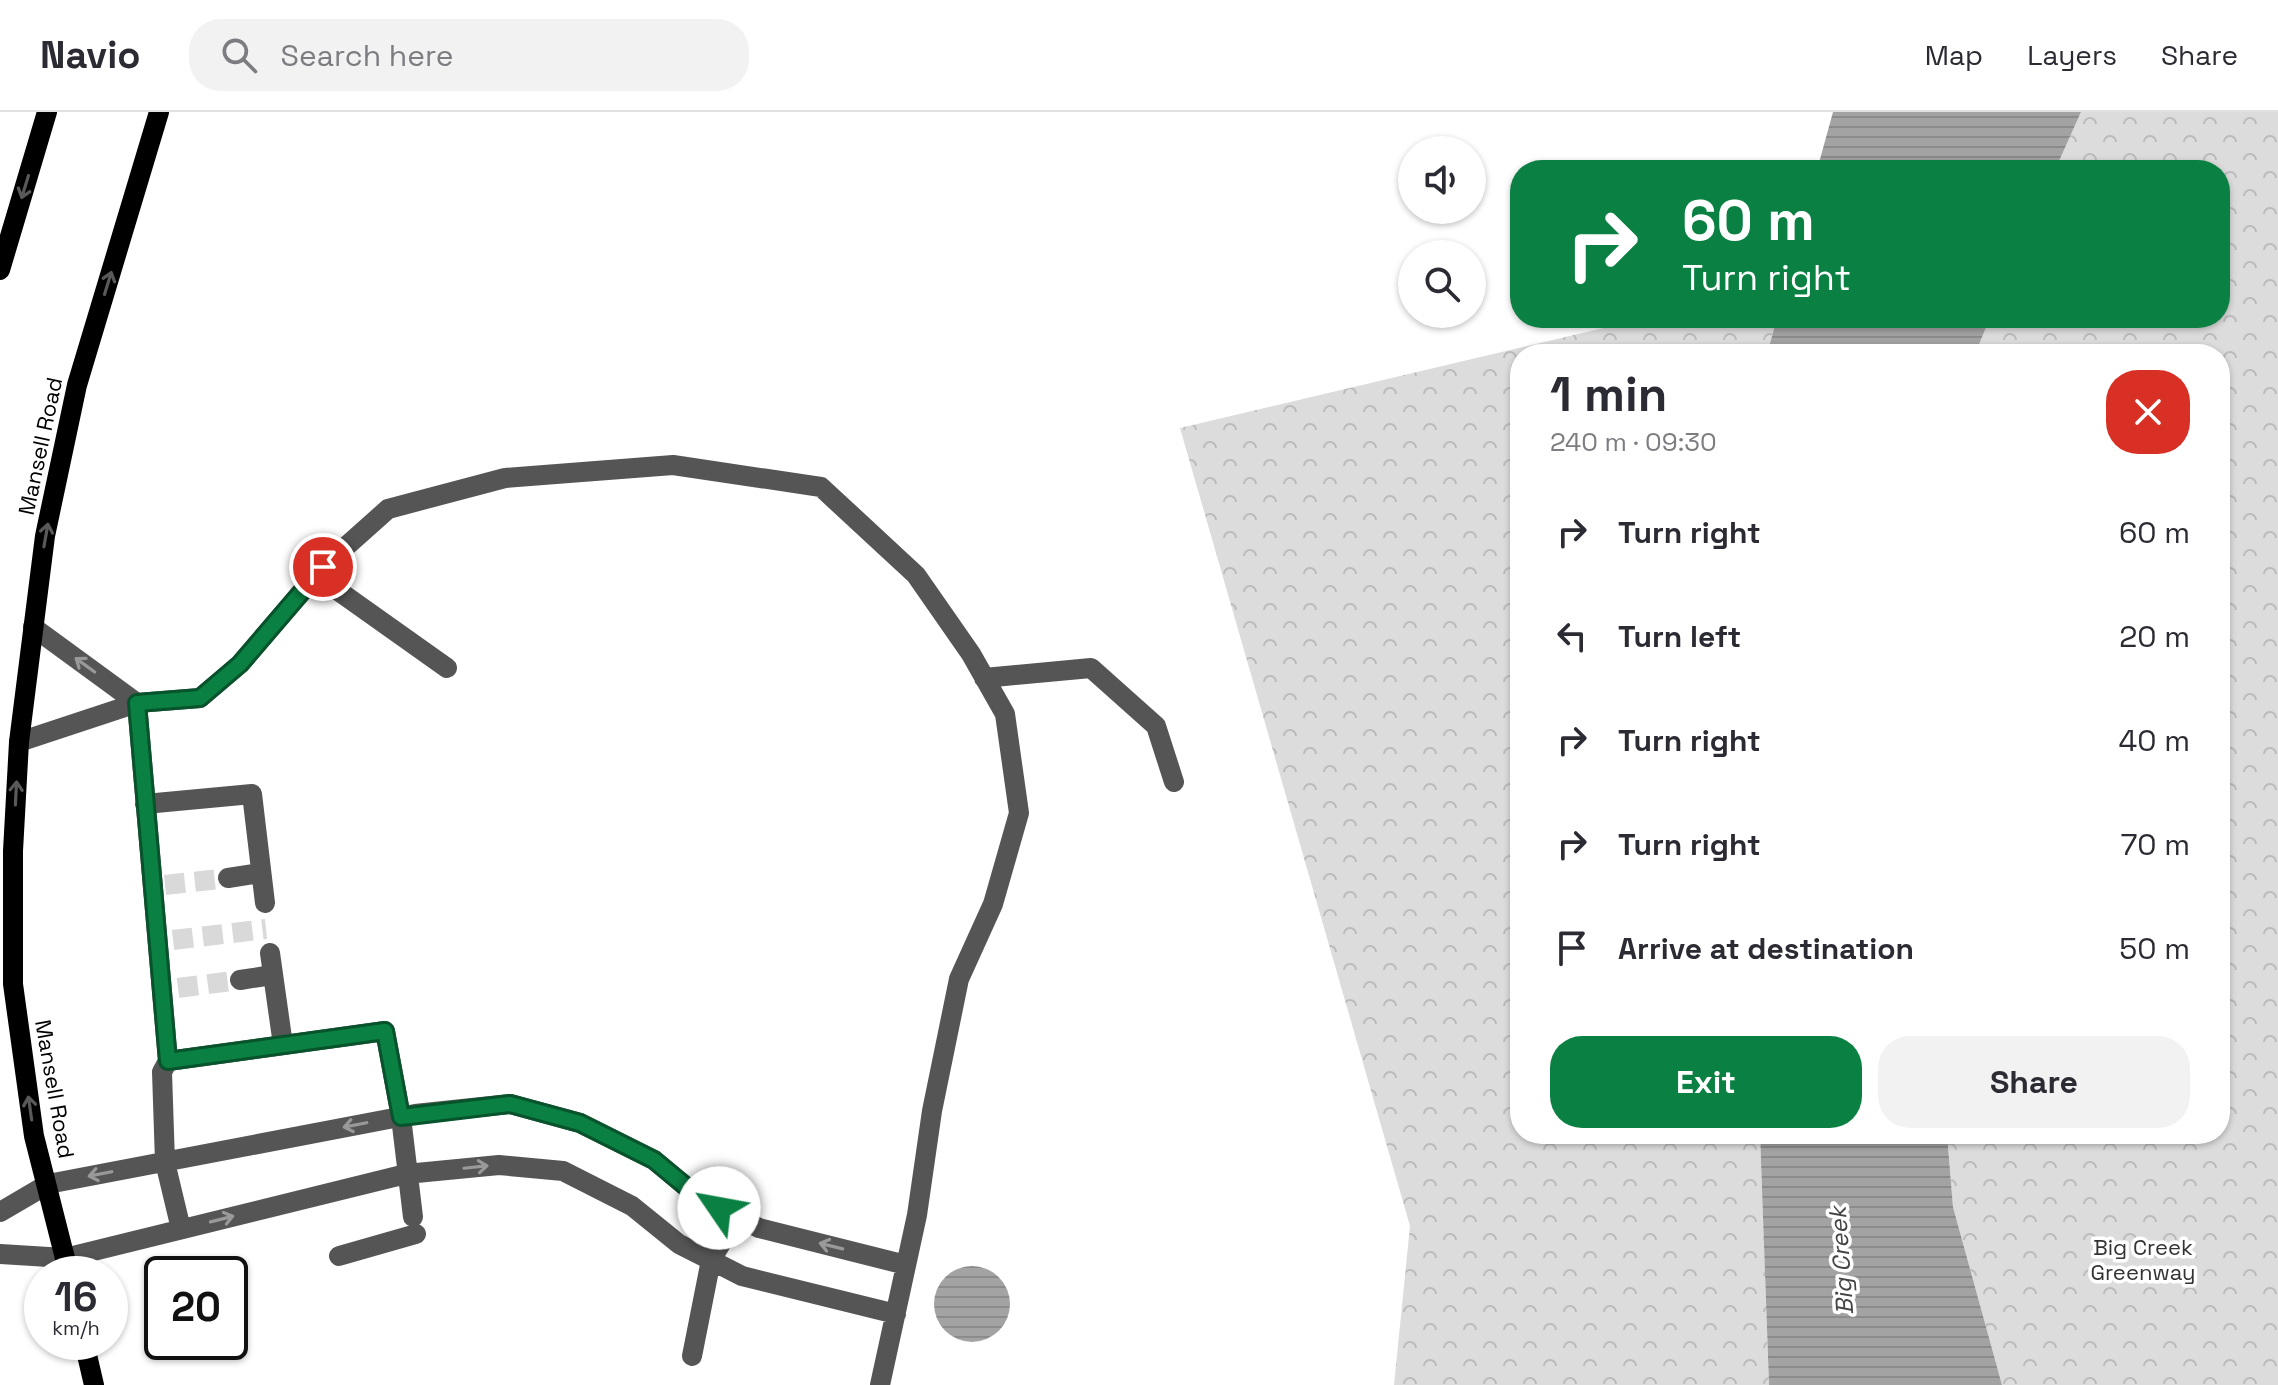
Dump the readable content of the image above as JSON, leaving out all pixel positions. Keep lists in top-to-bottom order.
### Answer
{
  "streets": {
    "main road": ["Mansell Road"]
  },
  "one_way": ["Mansell Road"],
  "water": ["Big Creek"],
  "parks": ["Big Creek Greenway"],
  "page": {
    "header": "Navio",
    "search": "Search here",
    "nav": ["Map", "Layers", "Share"],
    "turn": ["60 m", "Turn right"],
    "heading": ["1 min", "240 m · 09:30"],
    "list": [
      {
        "name": "Turn right",
        "value": "60 m"
      },
      {
        "name": "Turn left",
        "value": "20 m"
      },
      {
        "name": "Turn right",
        "value": "40 m"
      },
      {
        "name": "Turn right",
        "value": "70 m"
      },
      {
        "name": "Arrive at destination",
        "value": "50 m"
      }
    ],
    "buttons": ["Exit", "Share"],
    "speed": "16 km/h",
    "limit": "20"
  }
}
